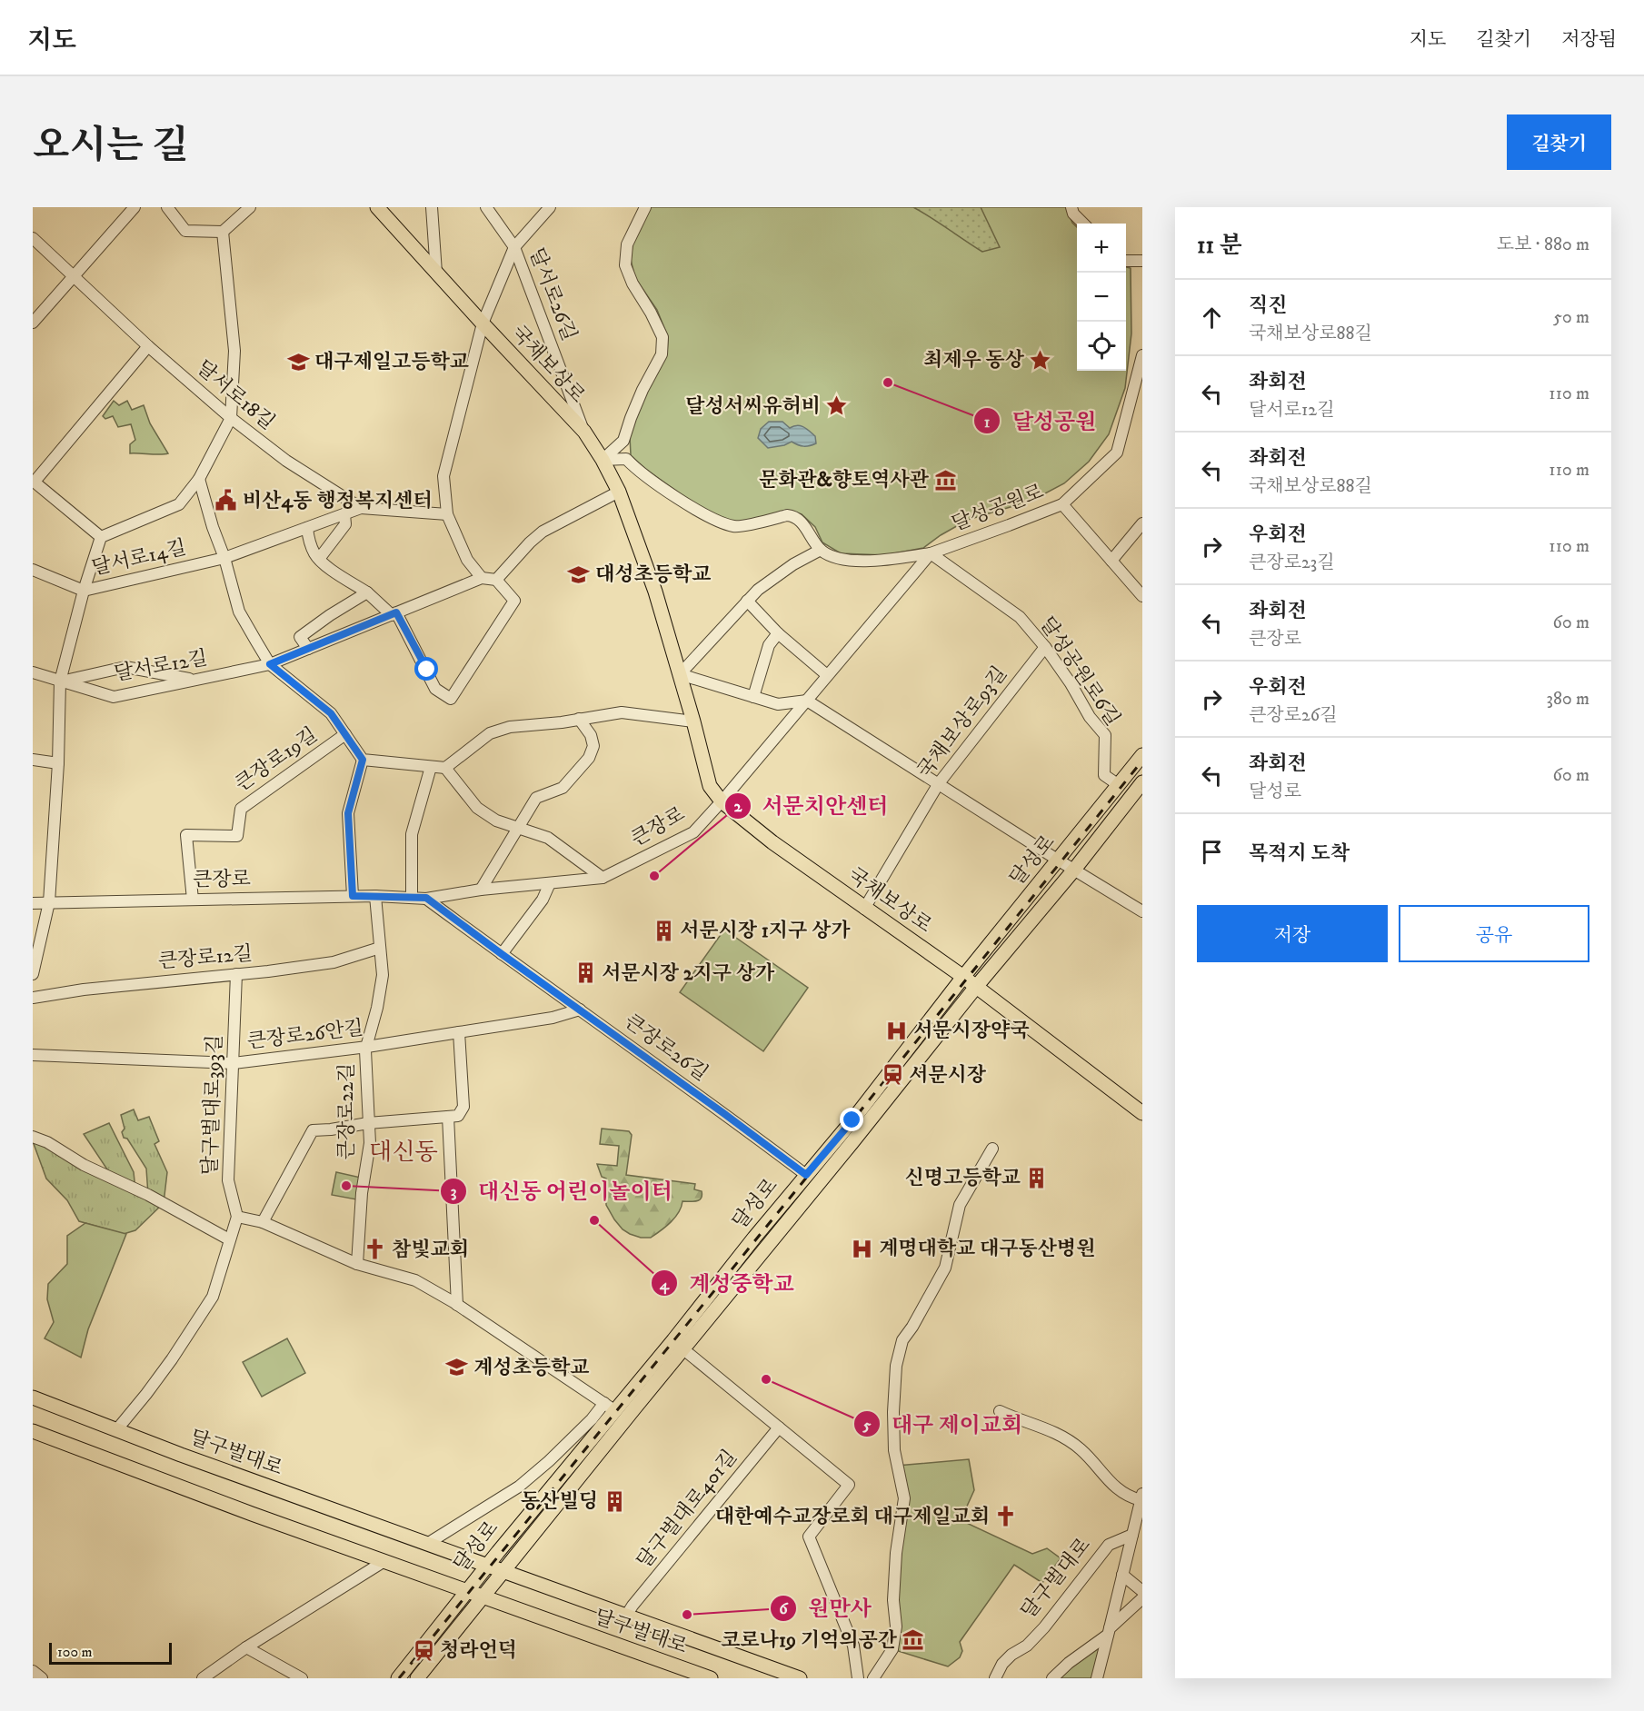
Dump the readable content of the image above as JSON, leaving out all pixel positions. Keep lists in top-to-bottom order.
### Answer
{
  "streets": {
    "main road": ["국채보상로", "달성로", "달구벌대로"],
    "street": [
      "달서로26길",
      "달서로18길",
      "달성공원로",
      "달서로14길",
      "달서로12길",
      "달성공원로6길",
      "국채보상로93길",
      "큰장로19길",
      "큰장로",
      "큰장로12길",
      "큰장로26안길",
      "큰장로26길",
      "달구벌대로393길",
      "큰장로22길",
      "달구벌대로401길"
    ]
  },
  "crossings": [
    ["달서로26길", "국채보상로"],
    ["국채보상로", "달성공원로"],
    ["국채보상로", "국채보상로93길"],
    ["국채보상로", "큰장로"],
    ["국채보상로", "달성로"],
    ["달서로18길", "달서로14길"],
    ["달성공원로", "달성공원로6길"],
    ["달성공원로", "큰장로"],
    ["달성공원로6길", "국채보상로93길"],
    ["달성공원로6길", "달성로"],
    ["큰장로19길", "큰장로"],
    ["큰장로", "큰장로26길"],
    ["큰장로", "큰장로22길"],
    ["달성로", "큰장로26길"],
    ["달성로", "달구벌대로"],
    ["큰장로12길", "달구벌대로393길"],
    ["큰장로12길", "큰장로22길"],
    ["큰장로26안길", "큰장로26길"],
    ["큰장로26안길", "달구벌대로393길"],
    ["큰장로26안길", "큰장로22길"],
    ["달구벌대로", "달구벌대로401길"]
  ],
  "districts": ["대신동"],
  "places": {
    "place": ["최제우 동상", "달성서씨유허비"],
    "school or university": ["대구제일고등학교", "대성초등학교", "계성초등학교"],
    "other": [
      "달성공원",
      "서문치안센터",
      "대신동 어린이놀이터",
      "계성중학교",
      "대구 제이교회",
      "원만사"
    ],
    "museum": ["문화관&향토역사관", "코로나19 기억의공간"],
    "public building": ["비산4동 행정복지센터"],
    "building": [
      "서문시장 1지구 상가",
      "서문시장 2지구 상가",
      "신명고등학교",
      "동산빌딩"
    ],
    "hospital": ["서문시장약국", "계명대학교 대구동산병원"],
    "station": ["서문시장", "청라언덕"],
    "church": ["참빛교회", "대한예수교장로회 대구제일교회"]
  },
  "scale_bar": "100 m",
  "page": {
    "header": "지도",
    "nav": ["지도", "길찾기", "저장됨"],
    "title": "오시는 길",
    "buttons": [
      "길찾기",
      ["저장", "공유"]
    ],
    "heading": ["11 분", "도보 · 880 m"],
    "map_buttons": ["+", "−"],
    "list": [
      ["직진", "국채보상로88길", "50 m"],
      ["좌회전", "달서로12길", "110 m"],
      ["좌회전", "국채보상로88길", "110 m"],
      ["우회전", "큰장로23길", "110 m"],
      ["좌회전", "큰장로", "60 m"],
      ["우회전", "큰장로26길", "380 m"],
      ["좌회전", "달성로", "60 m"],
      "목적지 도착"
    ],
    "scale": "100 m"
  }
}
